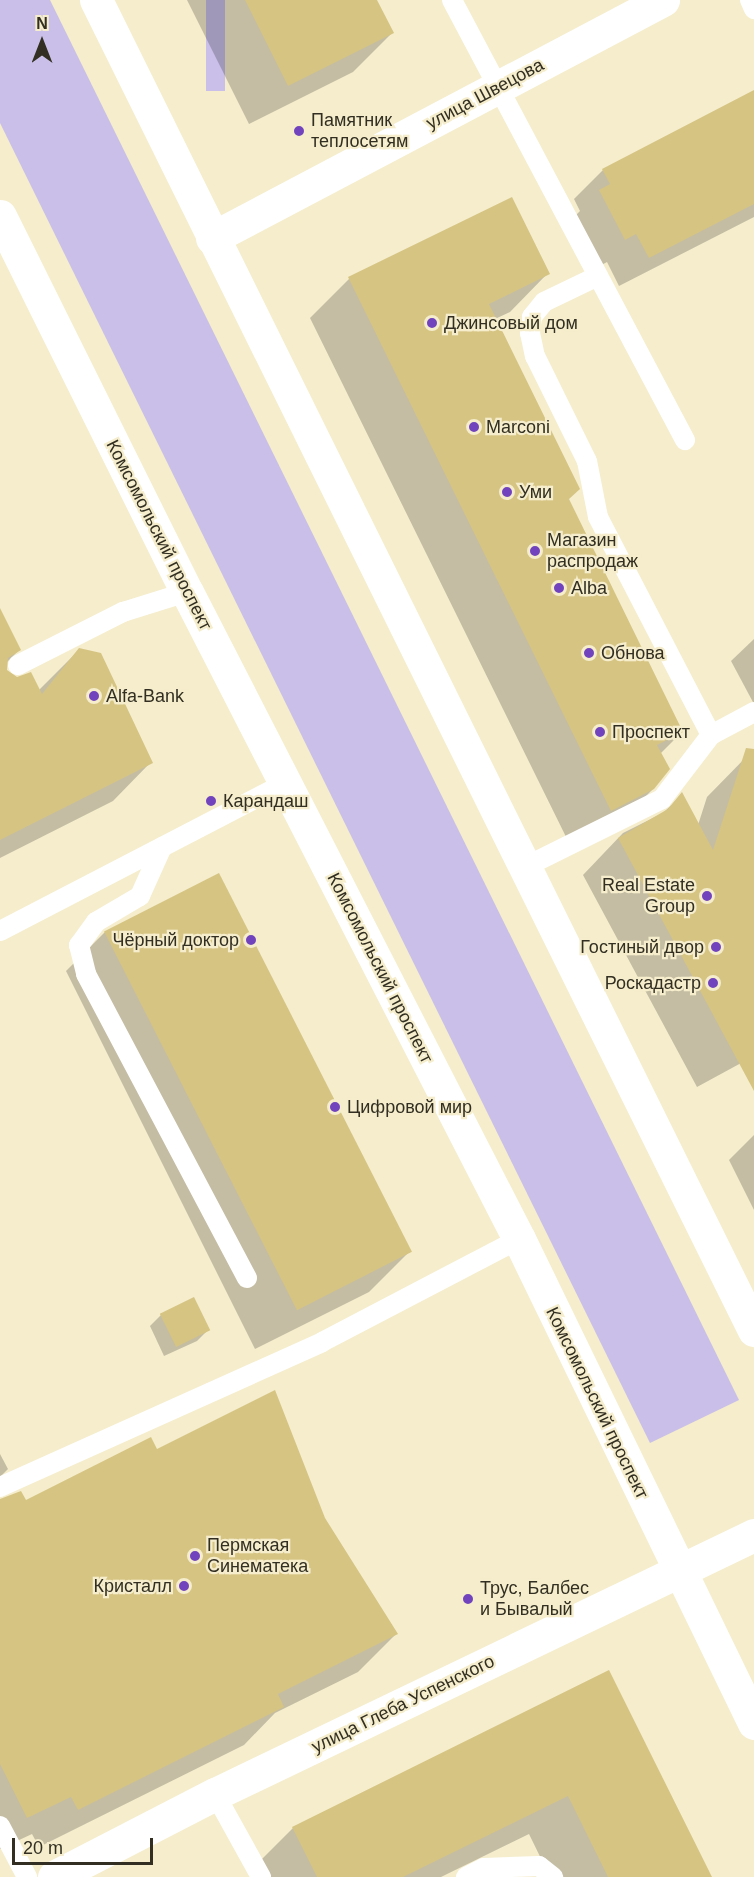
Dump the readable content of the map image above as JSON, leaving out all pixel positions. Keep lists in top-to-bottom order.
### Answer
{
  "streets": {
    "main road": ["улица Швецова", "Комсомольский проспект", "улица Глеба Успенского"]
  },
  "crossings": [
    ["Комсомольский проспект", "улица Глеба Успенского"]
  ],
  "places": [
    "Памятник теплосетям",
    "Джинсовый дом",
    "Marconi",
    "Уми",
    "Магазин распродаж",
    "Alba",
    "Обнова",
    "Alfa-Bank",
    "Проспект",
    "Карандаш",
    "Real Estate Group",
    "Чёрный доктор",
    "Гостиный двор",
    "Роскадастр",
    "Цифровой мир",
    "Пермская Синематека",
    "Кристалл",
    "Трус, Балбес и Бывалый"
  ],
  "scale_bar": "20 m",
  "north": "top"
}
